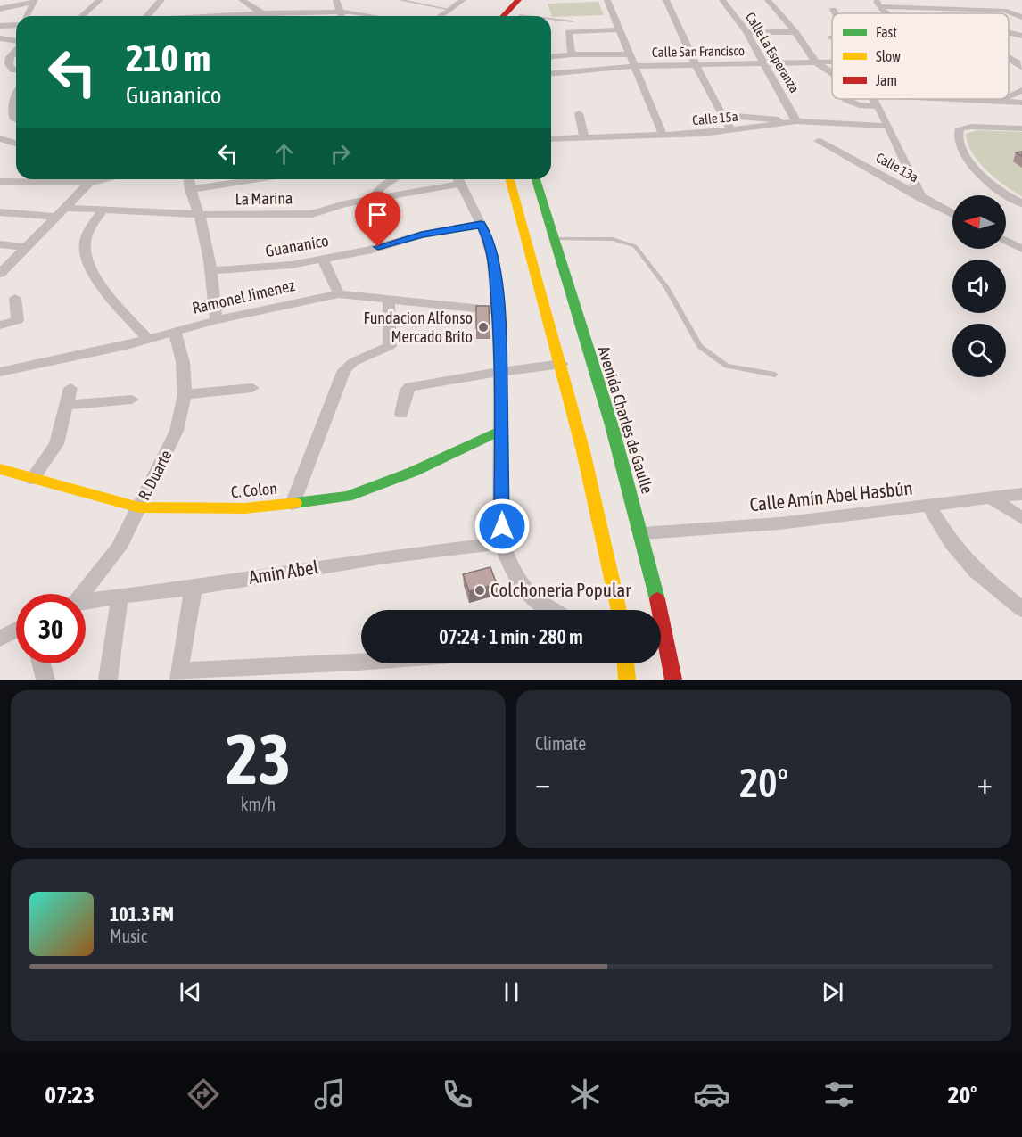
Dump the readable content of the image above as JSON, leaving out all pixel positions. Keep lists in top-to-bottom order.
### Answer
{
  "streets": {
    "main road": ["Avenida Charles de Gaulle", "C. Colon"],
    "street": [
      "Calle San Francisco",
      "Calle La Esperanza",
      "Calle 15a",
      "Calle 13a",
      "La Marina",
      "Guananico",
      "Ramonel Jimenez",
      "R. Duarte",
      "Calle Amín Abel Hasbún",
      "Amin Abel"
    ]
  },
  "crossings": [
    ["Calle San Francisco", "Calle La Esperanza"],
    ["Calle La Esperanza", "Calle 15a"],
    ["La Marina", "Guananico"],
    ["La Marina", "Ramonel Jimenez"],
    ["La Marina", "R. Duarte"],
    ["Guananico", "Ramonel Jimenez"],
    ["Guananico", "R. Duarte"],
    ["Ramonel Jimenez", "R. Duarte"],
    ["Avenida Charles de Gaulle", "Calle Amín Abel Hasbún"],
    ["R. Duarte", "C. Colon"]
  ],
  "places": ["Fundacion Alfonso Mercado Brito", "Colchoneria Popular"],
  "legend": ["Fast", "Slow", "Jam"],
  "north": "left",
  "page": {
    "turn": ["210 m", "Guananico"],
    "limit": "30",
    "trip": "07:24 · 1 min · 280 m",
    "tile": [
      ["23", "km/h"],
      "Climate"
    ],
    "heat": ["−", "20°", "+"],
    "song": ["101.3 FM", "Music"],
    "tabs": ["07:23", "20°"]
  }
}
